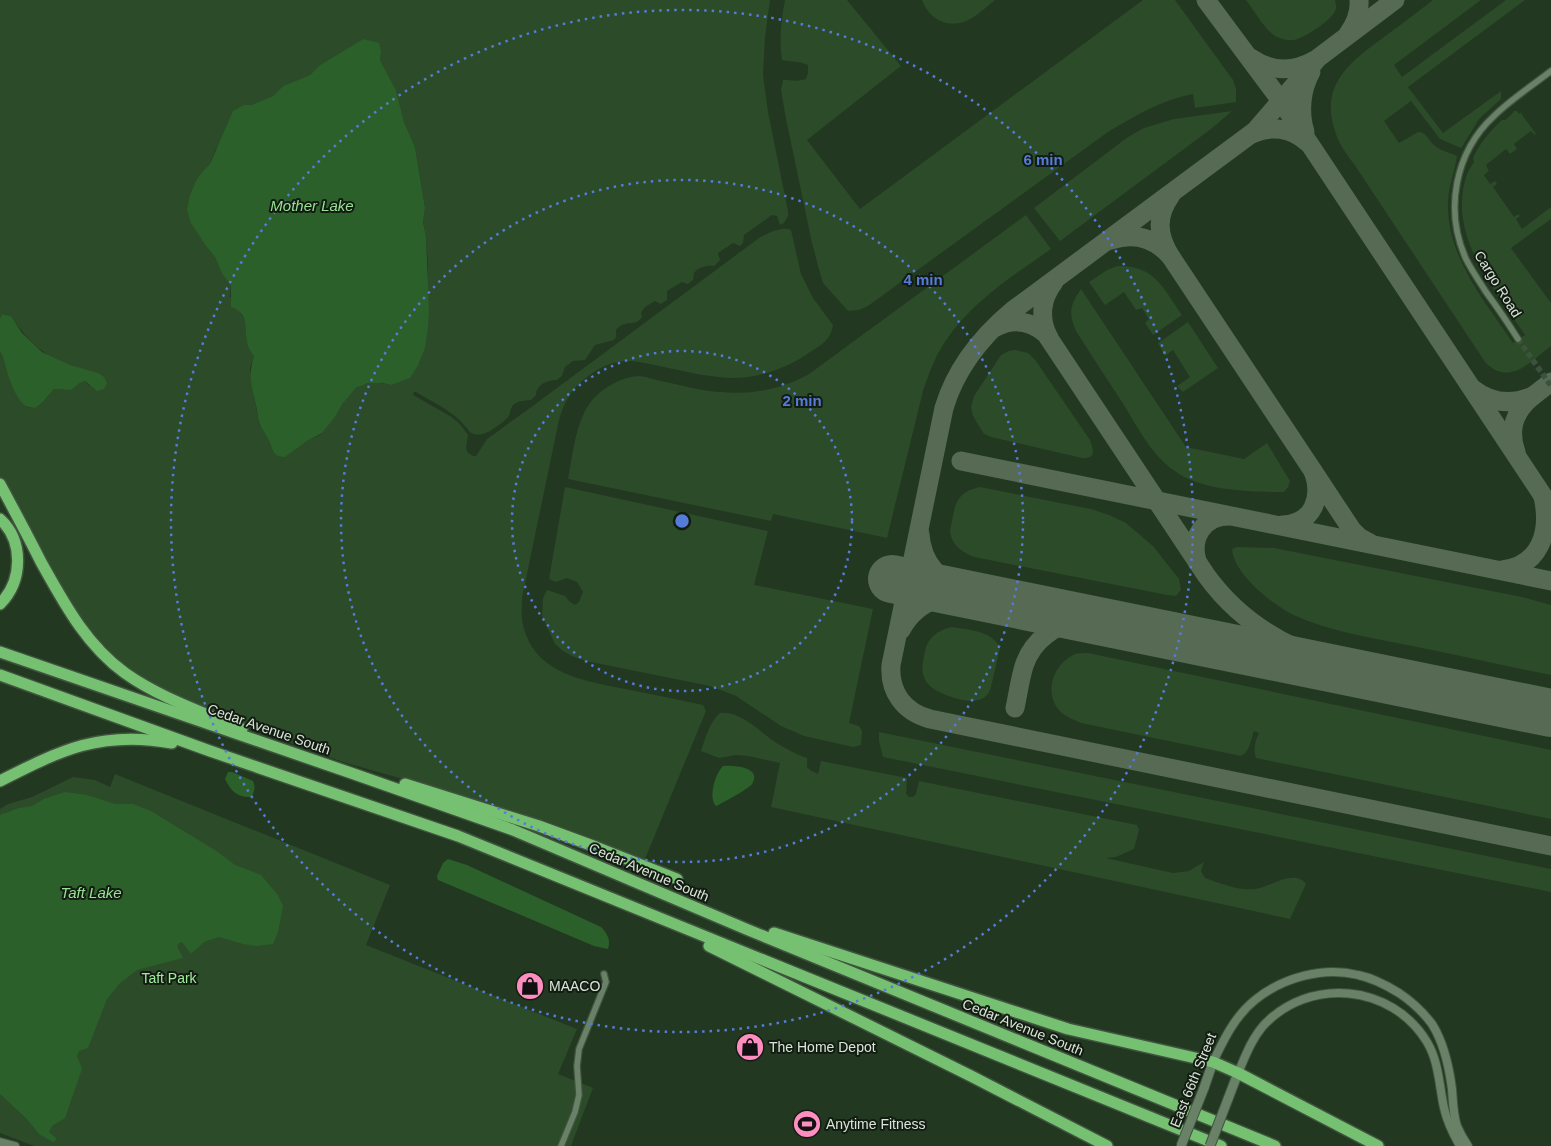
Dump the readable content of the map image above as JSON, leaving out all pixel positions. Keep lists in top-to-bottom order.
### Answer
{
  "streets": {
    "highway": ["Cedar Avenue South"],
    "main road": ["East 66th Street"],
    "street": ["Cargo Road"]
  },
  "water": ["Mother Lake", "Taft Lake"],
  "parks": ["Taft Park"],
  "places": {
    "shop": ["MAACO", "The Home Depot"],
    "sports": ["Anytime Fitness"]
  },
  "rings": ["6 min", "4 min", "2 min"]
}
